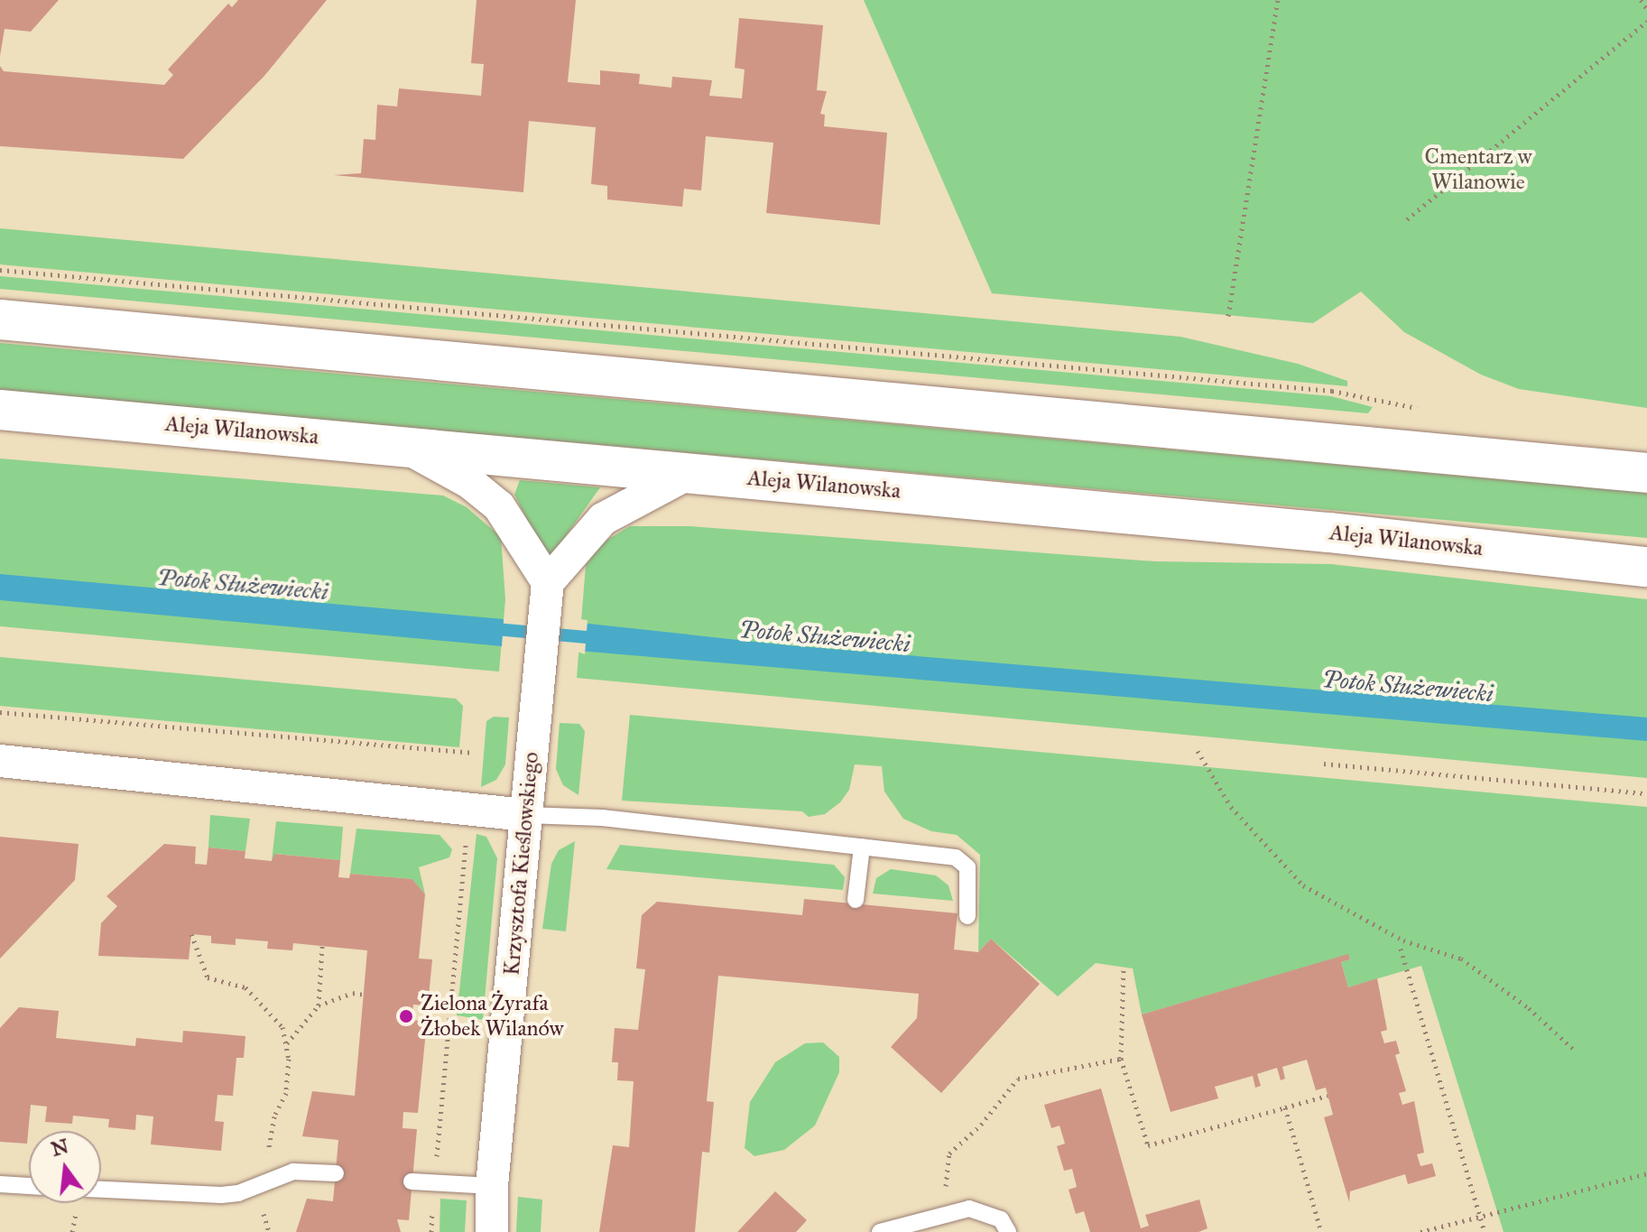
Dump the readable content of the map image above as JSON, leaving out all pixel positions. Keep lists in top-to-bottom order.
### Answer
{
  "streets": {
    "main road": ["Aleja Wilanowska"],
    "street": ["Krzysztofa Kieślowskiego"]
  },
  "water": ["Potok Służewiecki"],
  "parks": ["Cmentarz w Wilanowie"],
  "places": ["Zielona Żyrafa Żłobek Wilanów"],
  "north": "top"
}
